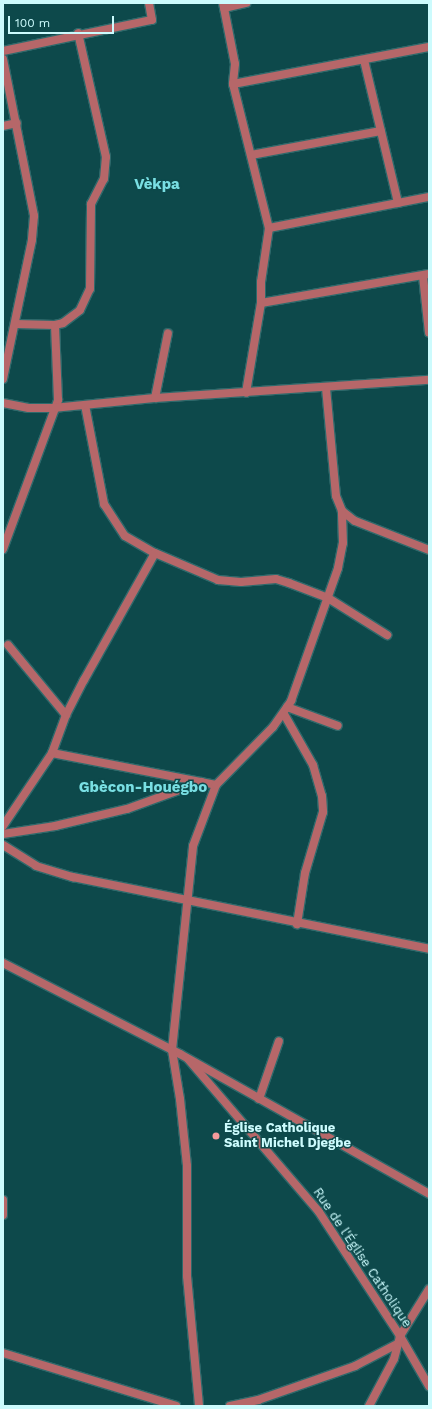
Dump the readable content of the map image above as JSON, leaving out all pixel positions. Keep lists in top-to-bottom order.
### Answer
{
  "streets": {
    "street": ["Rue de l'Église Catholique"]
  },
  "districts": ["Vèkpa", "Gbècon-Houégbo"],
  "places": ["Église Catholique Saint Michel Djegbe"],
  "scale_bar": "100 m"
}
